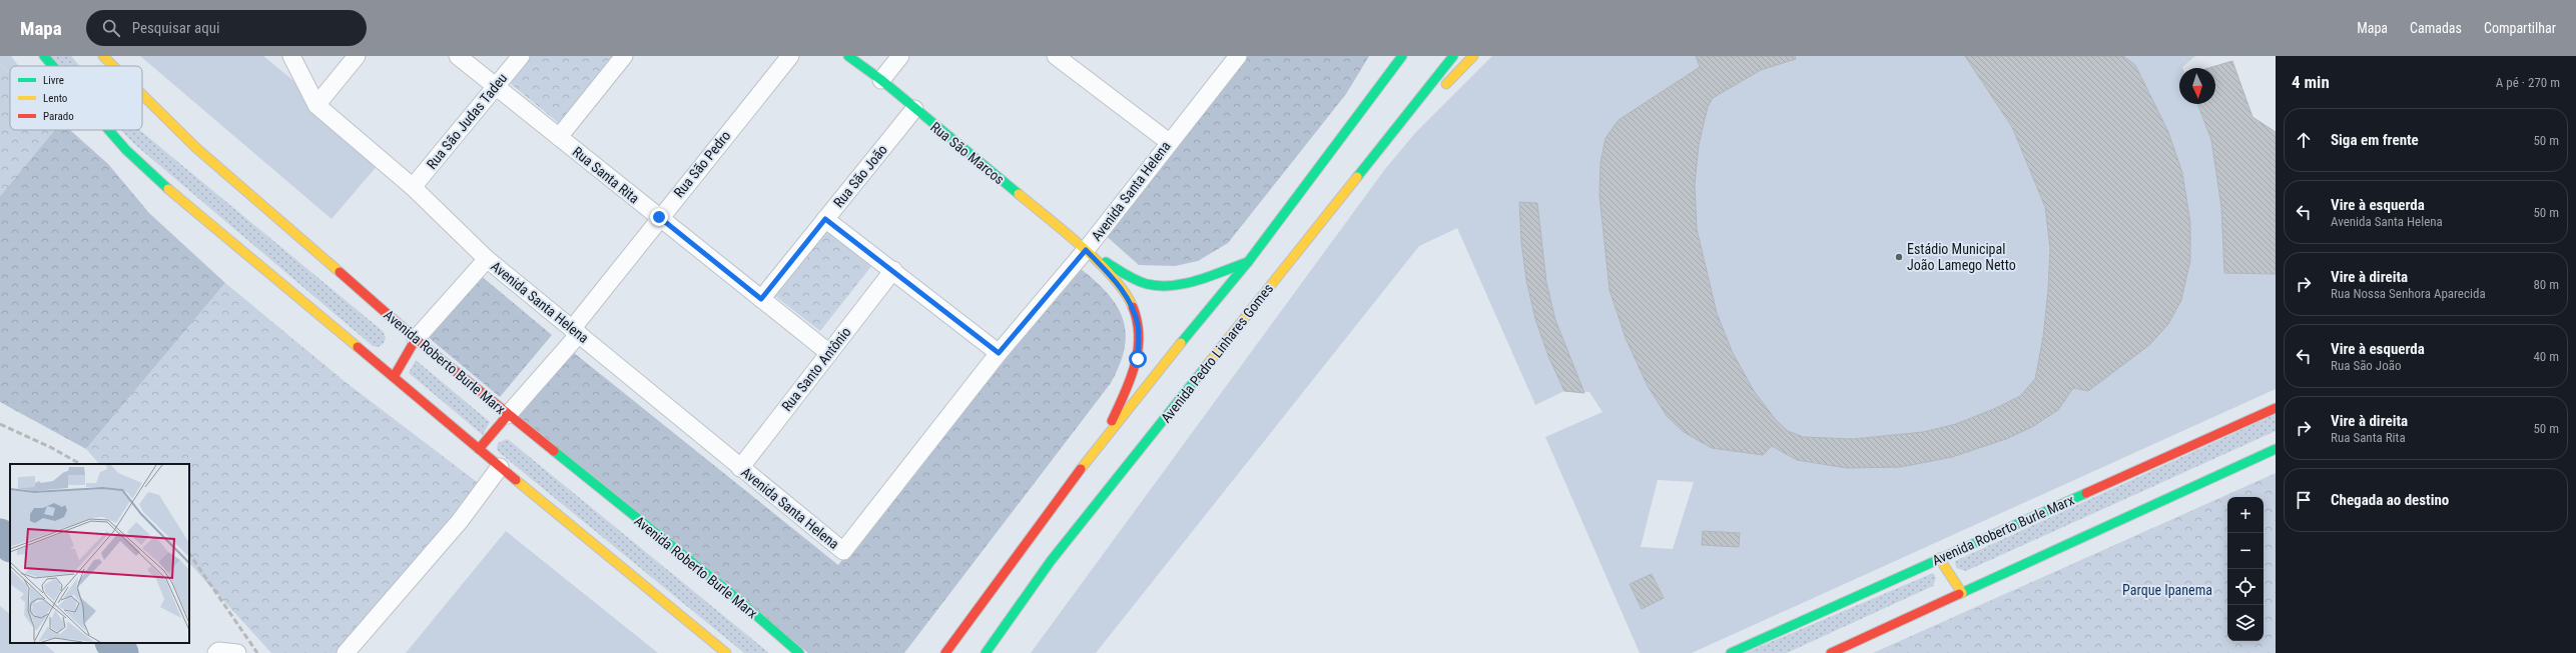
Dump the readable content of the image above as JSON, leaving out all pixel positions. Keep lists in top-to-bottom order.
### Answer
{
  "streets": {
    "main road": ["Rua São Marcos", "Avenida Pedro Linhares Gomes", "Avenida Roberto Burle Marx"],
    "street": [
      "Rua São Judas Tadeu",
      "Rua São Pedro",
      "Rua Santa Rita",
      "Rua São João",
      "Avenida Santa Helena",
      "Rua Santo Antônio"
    ]
  },
  "crossings": [
    ["Rua São Judas Tadeu", "Rua Santa Rita"],
    ["Rua São Judas Tadeu", "Avenida Santa Helena"],
    ["Rua São Marcos", "Rua São João"],
    ["Rua São Marcos", "Avenida Santa Helena"],
    ["Rua São Pedro", "Rua Santa Rita"],
    ["Rua São Pedro", "Avenida Santa Helena"],
    ["Rua São Pedro", "Avenida Roberto Burle Marx"],
    ["Rua Santa Rita", "Rua São João"],
    ["Rua Santa Rita", "Rua Santo Antônio"],
    ["Avenida Santa Helena", "Rua Santo Antônio"]
  ],
  "parks": ["Parque Ipanema"],
  "places": ["Estádio Municipal João Lamego Netto"],
  "legend": ["Livre", "Lento", "Parado"],
  "north": "bottom",
  "page": {
    "header": "Mapa",
    "search": "Pesquisar aqui",
    "nav": ["Mapa", "Camadas", "Compartilhar"],
    "heading": ["4 min", "A pé · 270 m"],
    "list": [
      ["Siga em frente", "50 m"],
      ["Vire à esquerda", "Avenida Santa Helena", "50 m"],
      ["Vire à direita", "Rua Nossa Senhora Aparecida", "80 m"],
      ["Vire à esquerda", "Rua São João", "40 m"],
      ["Vire à direita", "Rua Santa Rita", "50 m"],
      "Chegada ao destino"
    ],
    "map_buttons": ["+", "−"]
  }
}
